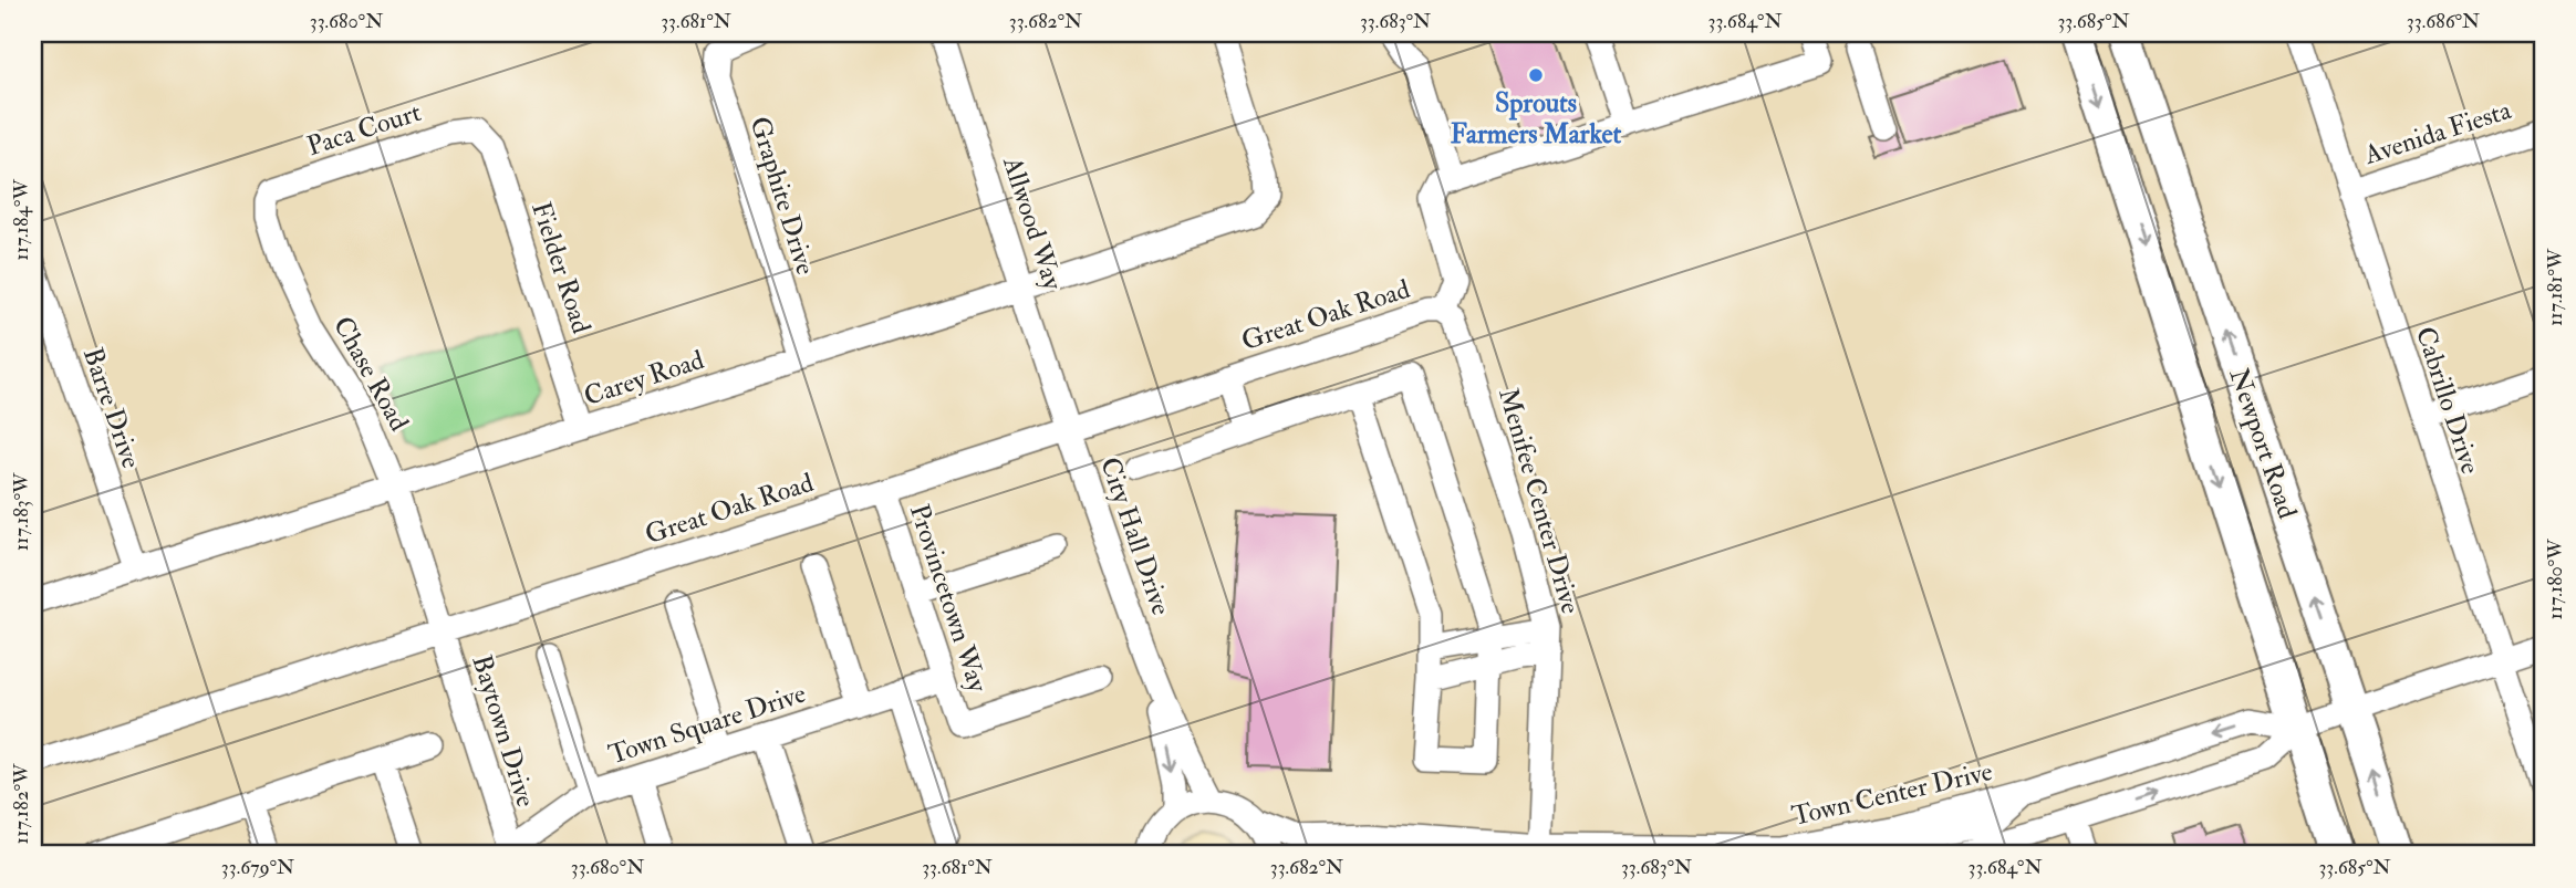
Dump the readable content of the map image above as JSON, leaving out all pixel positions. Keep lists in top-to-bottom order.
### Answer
{
  "streets": {
    "main road": ["Newport Road"],
    "street": [
      "Paca Court",
      "Avenida Fiesta",
      "Graphite Drive",
      "Allwood Way",
      "Fielder Road",
      "Great Oak Road",
      "Chase Road",
      "Carey Road",
      "Cabrillo Drive",
      "Barre Drive",
      "Menifee Center Drive",
      "City Hall Drive",
      "Provincetown Way",
      "Town Square Drive",
      "Baytown Drive",
      "Town Center Drive"
    ]
  },
  "crossings": [
    ["Paca Court", "Fielder Road"],
    ["Paca Court", "Chase Road"],
    ["Avenida Fiesta", "Cabrillo Drive"],
    ["Graphite Drive", "Carey Road"],
    ["Allwood Way", "Great Oak Road"],
    ["Allwood Way", "Carey Road"],
    ["Allwood Way", "City Hall Drive"],
    ["Fielder Road", "Carey Road"],
    ["Great Oak Road", "Chase Road"],
    ["Great Oak Road", "Menifee Center Drive"],
    ["Great Oak Road", "City Hall Drive"],
    ["Great Oak Road", "Provincetown Way"],
    ["Great Oak Road", "Baytown Drive"],
    ["Chase Road", "Carey Road"],
    ["Chase Road", "Baytown Drive"],
    ["Carey Road", "Barre Drive"],
    ["Cabrillo Drive", "Town Center Drive"],
    ["Newport Road", "Town Center Drive"],
    ["Menifee Center Drive", "Town Center Drive"],
    ["City Hall Drive", "Town Center Drive"],
    ["Provincetown Way", "Town Square Drive"],
    ["Town Square Drive", "Baytown Drive"]
  ],
  "places": ["Sprouts Farmers Market"],
  "coordinates": [
    "33.680°N",
    "33.681°N",
    "33.682°N",
    "33.683°N",
    "33.684°N",
    "33.685°N",
    "33.686°N",
    "117.184°W",
    "117.181°W",
    "117.183°W",
    "117.180°W",
    "117.182°W",
    "33.679°N"
  ]
}
